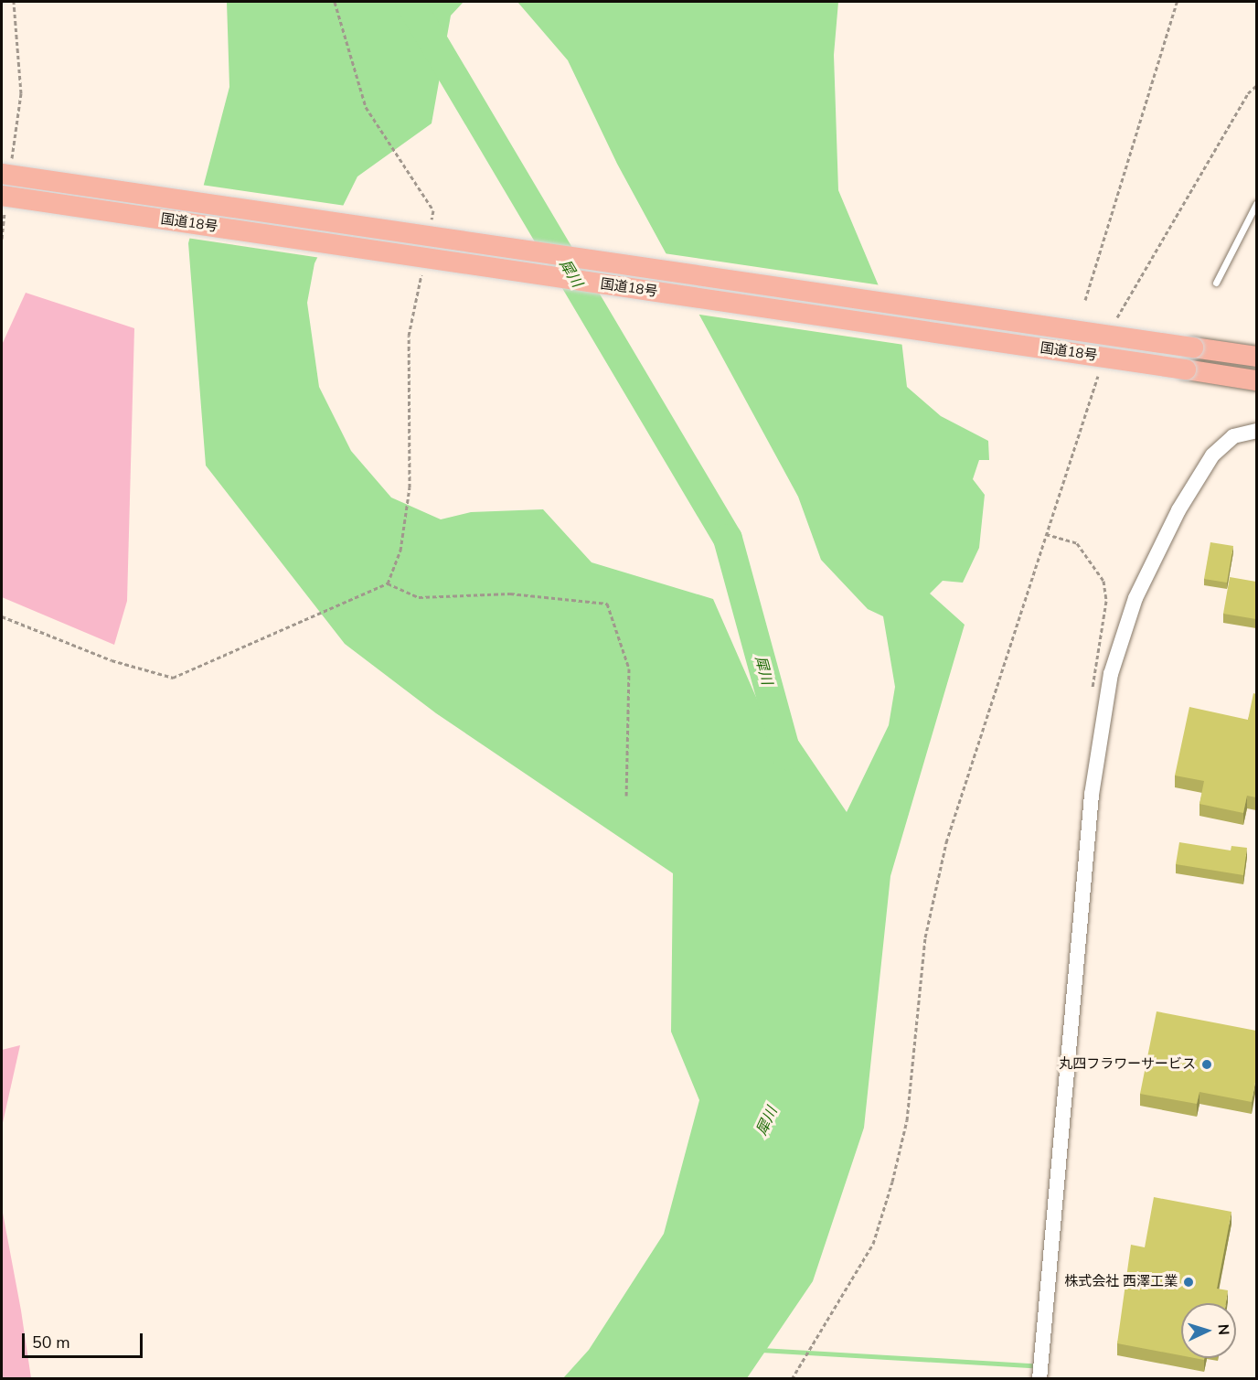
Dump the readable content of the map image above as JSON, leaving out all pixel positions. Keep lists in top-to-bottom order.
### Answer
{
  "streets": {
    "highway": ["国道18号"]
  },
  "water": ["犀川"],
  "places": ["丸四フラワーサービス", "株式会社 西澤工業"],
  "scale_bar": "50 m",
  "north": "right"
}
